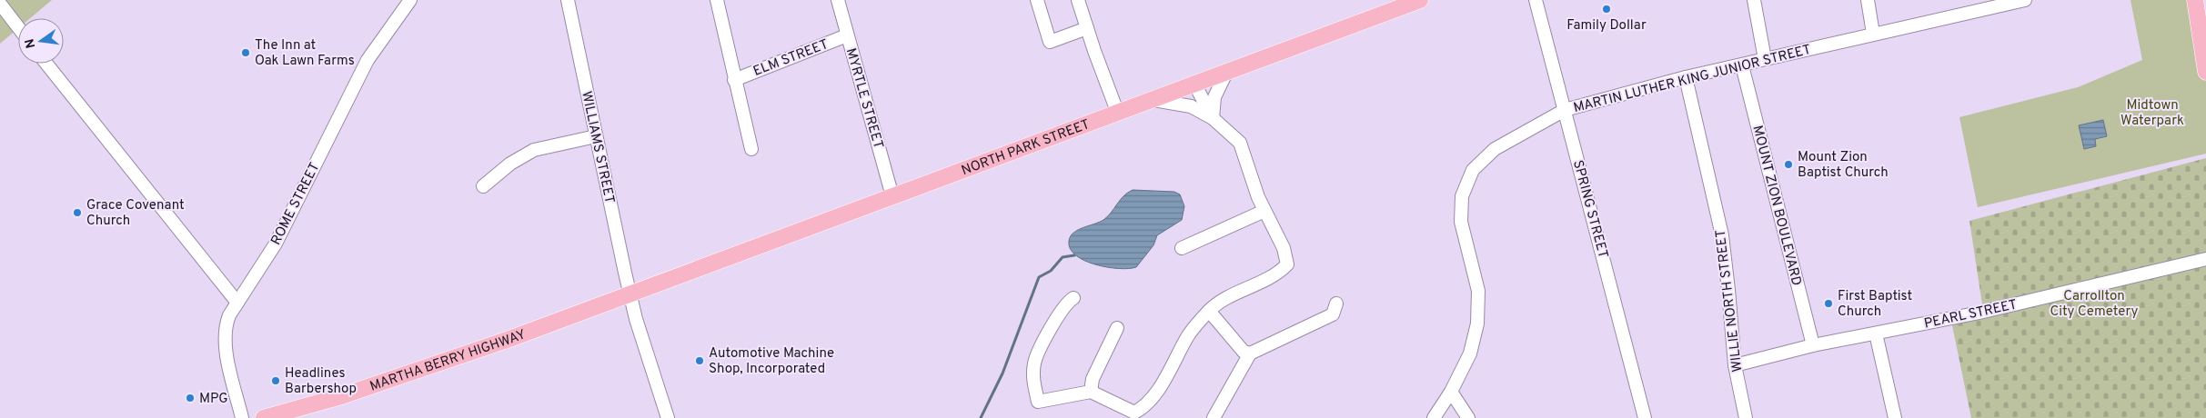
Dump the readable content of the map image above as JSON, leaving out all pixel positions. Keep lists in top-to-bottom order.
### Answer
{
  "streets": {
    "main road": ["NORTH PARK STREET", "MARTHA BERRY HIGHWAY"],
    "street": [
      "ELM STREET",
      "MARTIN LUTHER KING JUNIOR STREET",
      "MYRTLE STREET",
      "WILLIAMS STREET",
      "ROME STREET",
      "MOUNT ZION BOULEVARD",
      "SPRING STREET",
      "WILLIE NORTH STREET",
      "PEARL STREET"
    ]
  },
  "crossings": [
    ["ELM STREET", "MYRTLE STREET"],
    ["MARTIN LUTHER KING JUNIOR STREET", "MOUNT ZION BOULEVARD"],
    ["MARTIN LUTHER KING JUNIOR STREET", "SPRING STREET"],
    ["MARTIN LUTHER KING JUNIOR STREET", "WILLIE NORTH STREET"],
    ["MYRTLE STREET", "NORTH PARK STREET"],
    ["WILLIAMS STREET", "NORTH PARK STREET"],
    ["WILLIAMS STREET", "MARTHA BERRY HIGHWAY"],
    ["NORTH PARK STREET", "MARTHA BERRY HIGHWAY"],
    ["MOUNT ZION BOULEVARD", "PEARL STREET"],
    ["WILLIE NORTH STREET", "PEARL STREET"]
  ],
  "parks": ["Midtown Waterpark", "Carrollton City Cemetery"],
  "places": [
    "Family Dollar",
    "The Inn at Oak Lawn Farms",
    "Mount Zion Baptist Church",
    "Grace Covenant Church",
    "First Baptist Church",
    "Automotive Machine Shop, Incorporated",
    "Headlines Barbershop",
    "MPG"
  ],
  "north": "left"
}
